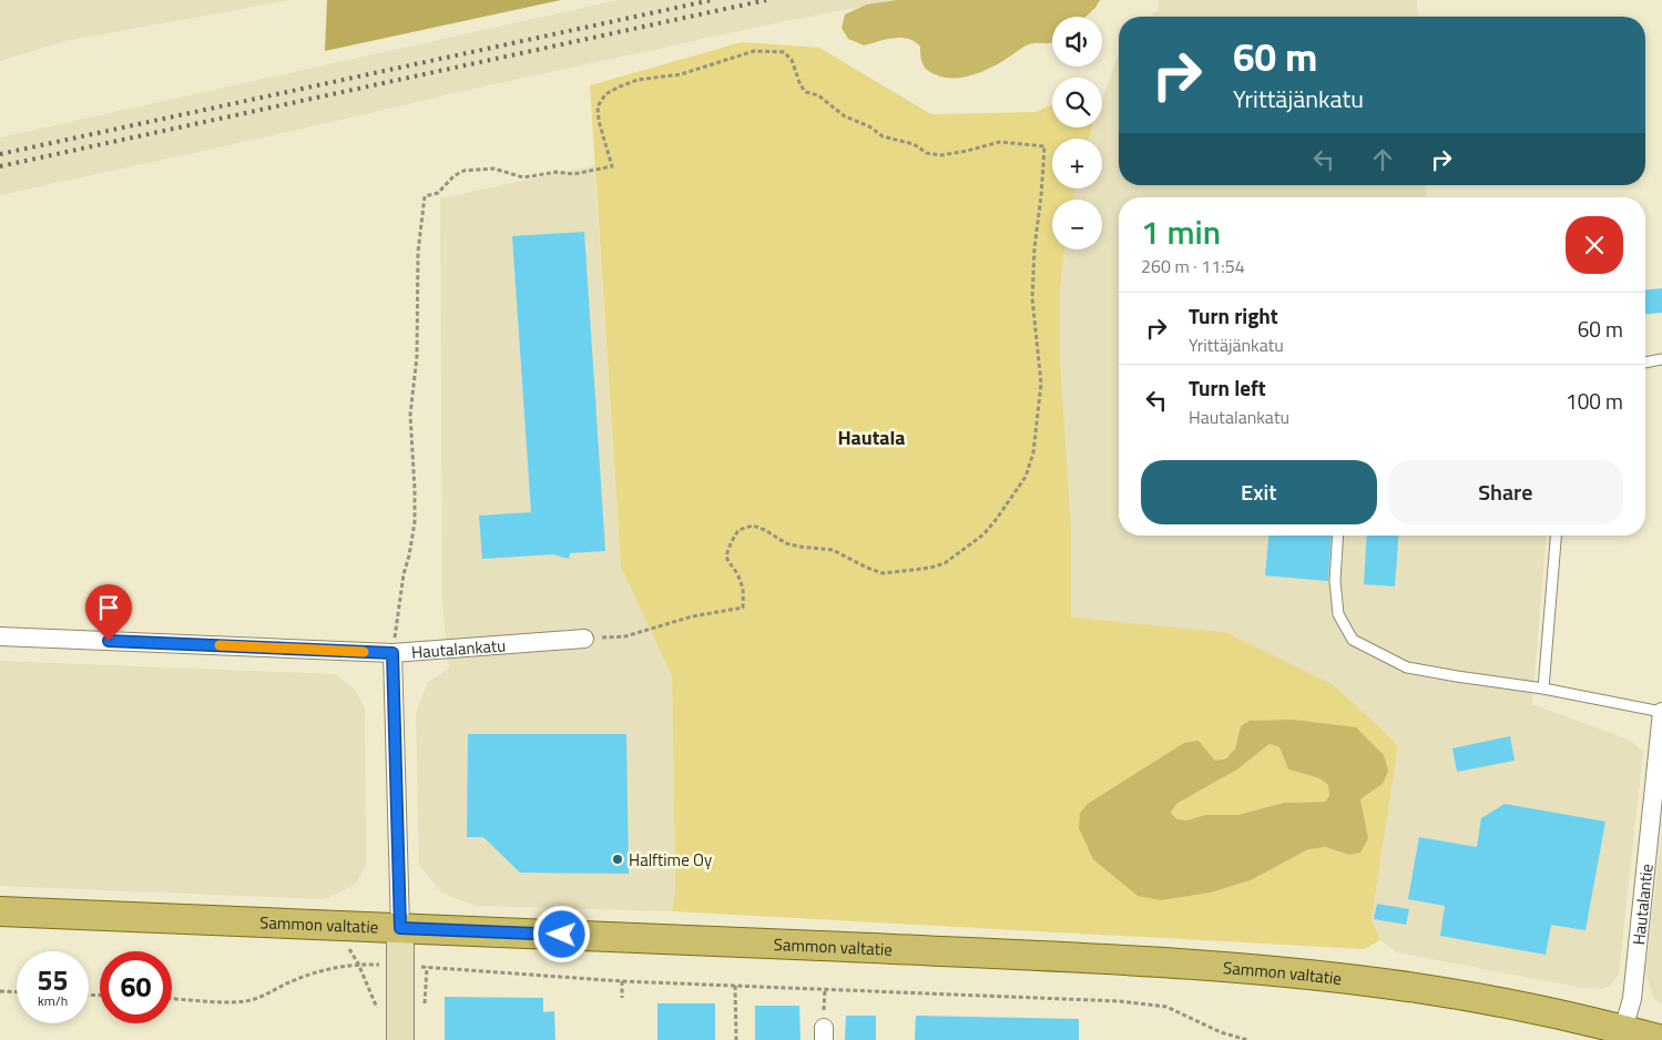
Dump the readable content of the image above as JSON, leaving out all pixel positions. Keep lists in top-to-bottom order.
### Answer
{
  "streets": {
    "main road": ["Sammon valtatie"],
    "street": ["Hautalankatu", "Hautalantie"]
  },
  "crossings": [
    ["Hautalantie", "Sammon valtatie"]
  ],
  "districts": ["Hautala"],
  "places": ["Halftime Oy"],
  "page": {
    "map_buttons": ["+", "−"],
    "turn": ["60 m", "Yrittäjänkatu"],
    "heading": ["1 min", "260 m · 11:54"],
    "list": [
      {
        "name": "Turn right",
        "note": "Yrittäjänkatu",
        "value": "60 m"
      },
      {
        "name": "Turn left",
        "note": "Hautalankatu",
        "value": "100 m"
      }
    ],
    "buttons": ["Exit", "Share"],
    "speed": "55 km/h",
    "limit": "60"
  }
}
